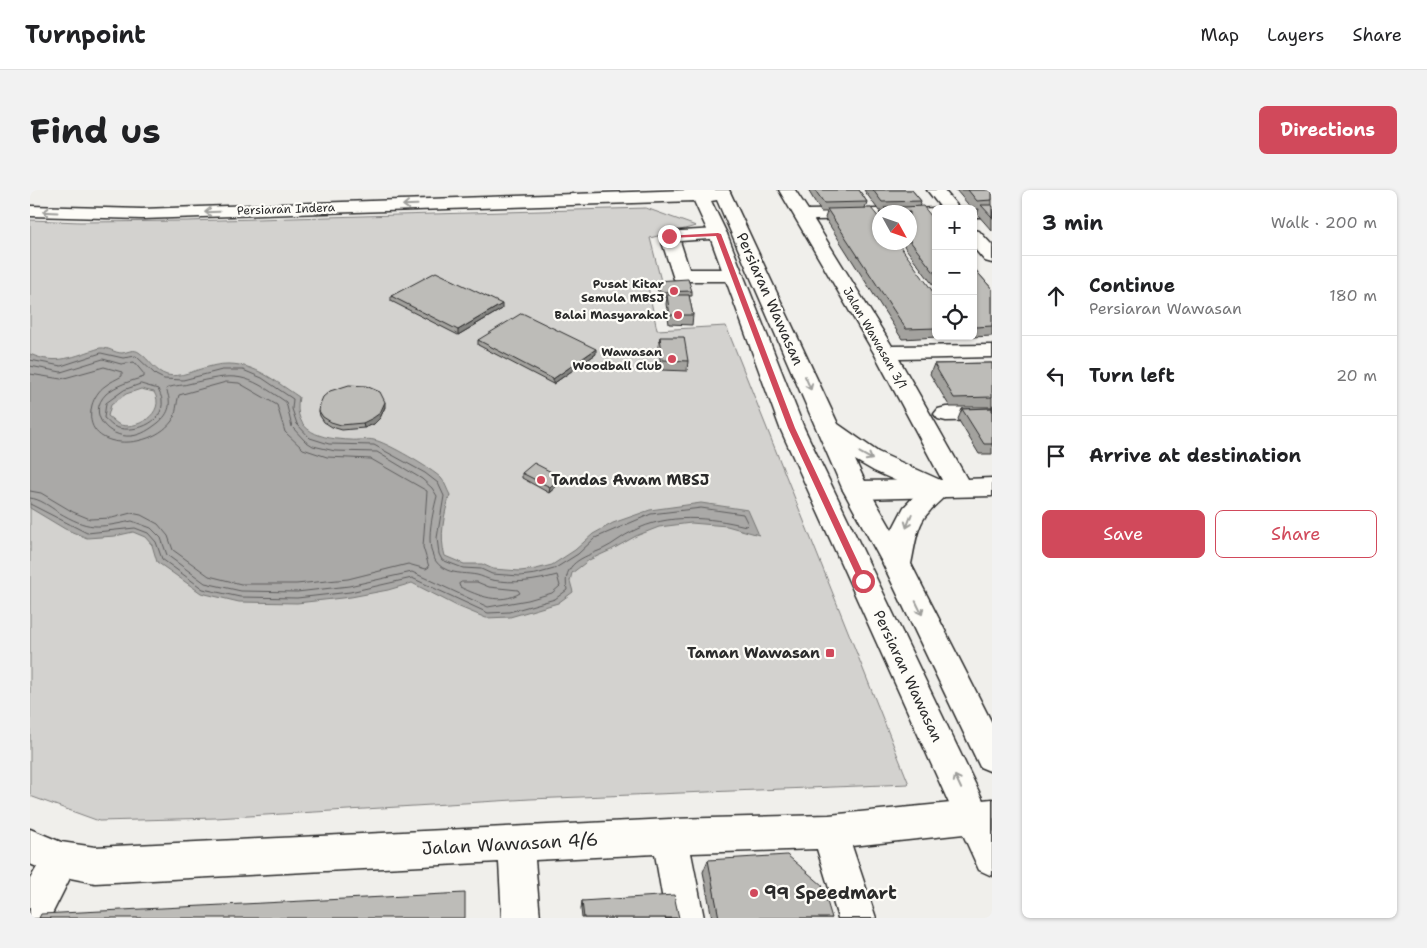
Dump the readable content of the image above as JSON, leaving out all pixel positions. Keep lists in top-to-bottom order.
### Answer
{
  "streets": {
    "main road": [
      "Persiaran Indera",
      "Persiaran Wawasan",
      "Jalan Wawasan 3/1",
      "Jalan Wawasan 4/6"
    ]
  },
  "crossings": [
    ["Persiaran Indera", "Persiaran Wawasan"],
    ["Persiaran Wawasan", "Jalan Wawasan 4/6"]
  ],
  "places": {
    "other": [
      "Pusat Kitar Semula MBSJ",
      "Balai Masyarakat",
      "Wawasan Woodball Club",
      "Tandas Awam MBSJ",
      "99 Speedmart"
    ],
    "transit": ["Taman Wawasan"]
  },
  "north": "bottom right",
  "page": {
    "header": "Turnpoint",
    "nav": ["Map", "Layers", "Share"],
    "buttons": [
      "Directions",
      ["Save", "Share"]
    ],
    "title": "Find us",
    "heading": ["3 min", "Walk · 200 m"],
    "map_buttons": ["+", "−"],
    "list": [
      ["Continue", "Persiaran Wawasan", "180 m"],
      ["Turn left", "20 m"],
      "Arrive at destination"
    ]
  }
}
